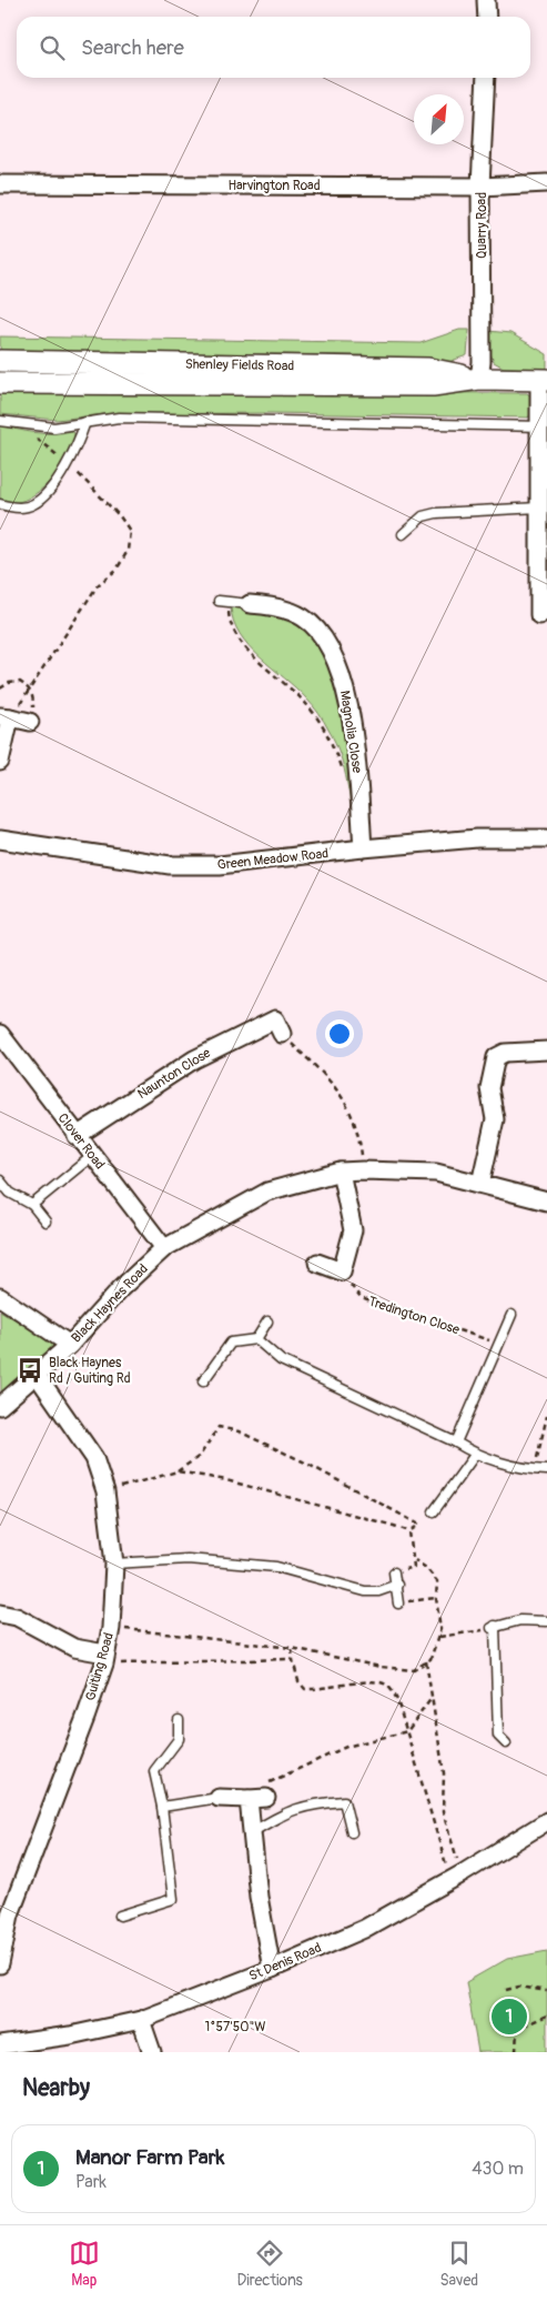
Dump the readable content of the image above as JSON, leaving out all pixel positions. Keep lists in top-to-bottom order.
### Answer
{
  "streets": {
    "street": [
      "Harvington Road",
      "Quarry Road",
      "Shenley Fields Road",
      "Magnolia Close",
      "Green Meadow Road",
      "Naunton Close",
      "Clover Road",
      "Black Haynes Road",
      "Guiting Road",
      "St Denis Road"
    ],
    "path": ["Tredington Close"]
  },
  "crossings": [
    ["Harvington Road", "Quarry Road"],
    ["Quarry Road", "Shenley Fields Road"],
    ["Magnolia Close", "Green Meadow Road"],
    ["Naunton Close", "Clover Road"],
    ["Clover Road", "Black Haynes Road"],
    ["Black Haynes Road", "Guiting Road"]
  ],
  "places": {
    "bus stop": ["Black Haynes Rd / Guiting Rd"]
  },
  "north": "top right",
  "page": {
    "search": "Search here",
    "pins": "1",
    "heading": "Nearby",
    "list": [
      {
        "mark": "1",
        "name": "Manor Farm Park",
        "note": "Park",
        "value": "430 m"
      }
    ],
    "nav": ["Map", "Directions", "Saved"]
  },
  "coordinates": ["1°57'50\"W"]
}
